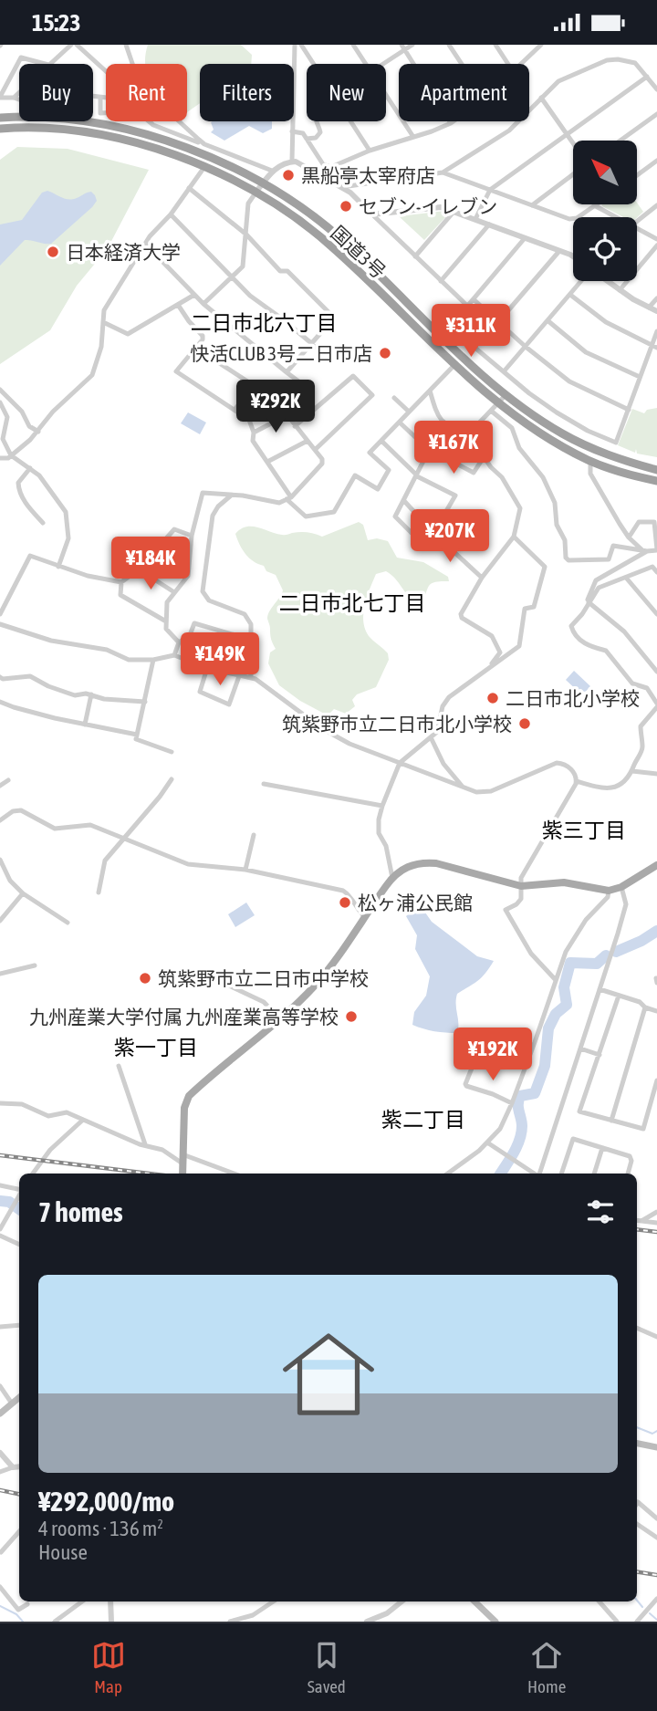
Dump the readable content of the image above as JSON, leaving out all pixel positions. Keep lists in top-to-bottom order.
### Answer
{
  "streets": {
    "highway": ["国道3号"]
  },
  "districts": [
    "二日市北六丁目",
    "二日市北七丁目",
    "紫三丁目",
    "紫一丁目",
    "紫二丁目"
  ],
  "places": [
    "黒船亭太宰府店",
    "セブン-イレブン",
    "日本経済大学",
    "快活CLUB 3号二日市店",
    "二日市北小学校",
    "筑紫野市立二日市北小学校",
    "松ヶ浦公民館",
    "筑紫野市立二日市中学校",
    "九州産業大学付属 九州産業高等学校"
  ],
  "north": "top left",
  "page": {
    "status": "15:23",
    "chip": [
      "Buy",
      "Rent",
      "Filters",
      "New",
      "Apartment"
    ],
    "price": [
      "¥311K",
      "¥292K",
      "¥167K",
      "¥207K",
      "¥184K",
      "¥149K",
      "¥192K"
    ],
    "heading": "7 homes",
    "list": [
      {
        "name": "¥292,000/mo",
        "note": "4 rooms · 136 m² · House"
      }
    ],
    "tabs": ["Map", "Saved", "Home"]
  }
}
